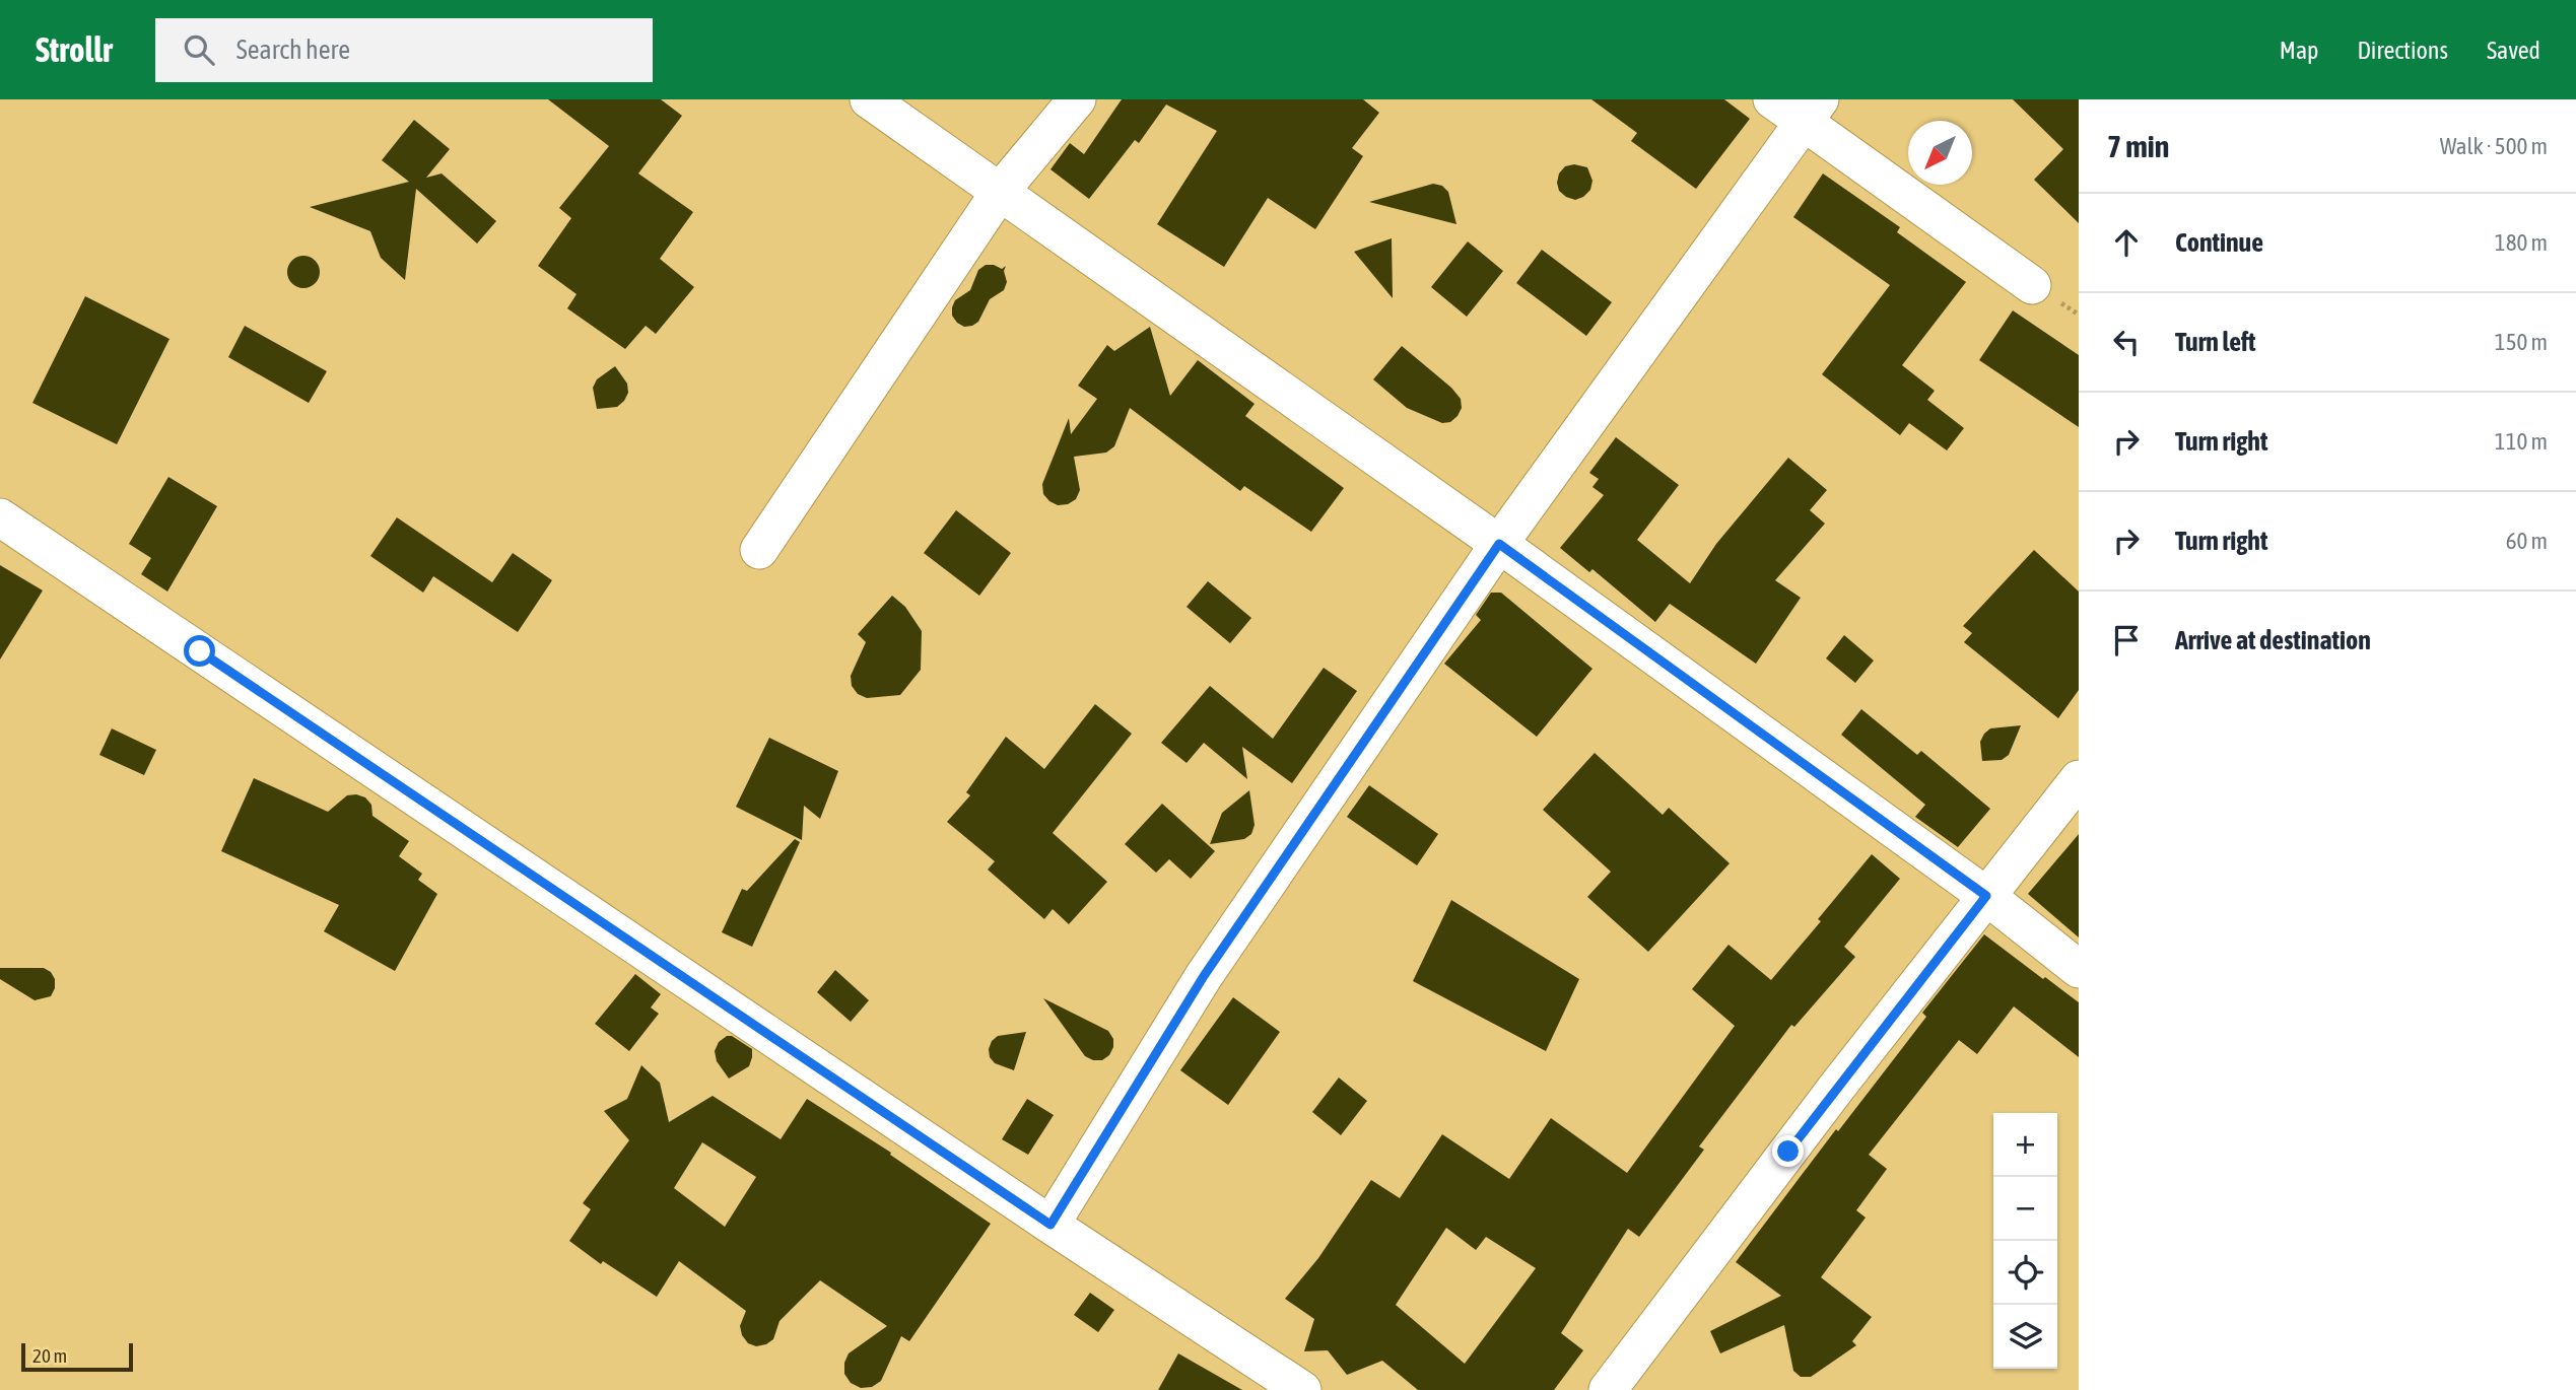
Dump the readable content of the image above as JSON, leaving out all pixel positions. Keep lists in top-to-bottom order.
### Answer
{
  "scale_bar": "20 m",
  "north": "bottom left",
  "page": {
    "header": "Strollr",
    "search": "Search here",
    "nav": ["Map", "Directions", "Saved"],
    "heading": ["7 min", "Walk · 500 m"],
    "list": [
      ["Continue", "180 m"],
      ["Turn left", "150 m"],
      ["Turn right", "110 m"],
      ["Turn right", "60 m"],
      "Arrive at destination"
    ],
    "map_buttons": ["+", "−"],
    "scale": "20 m"
  }
}
